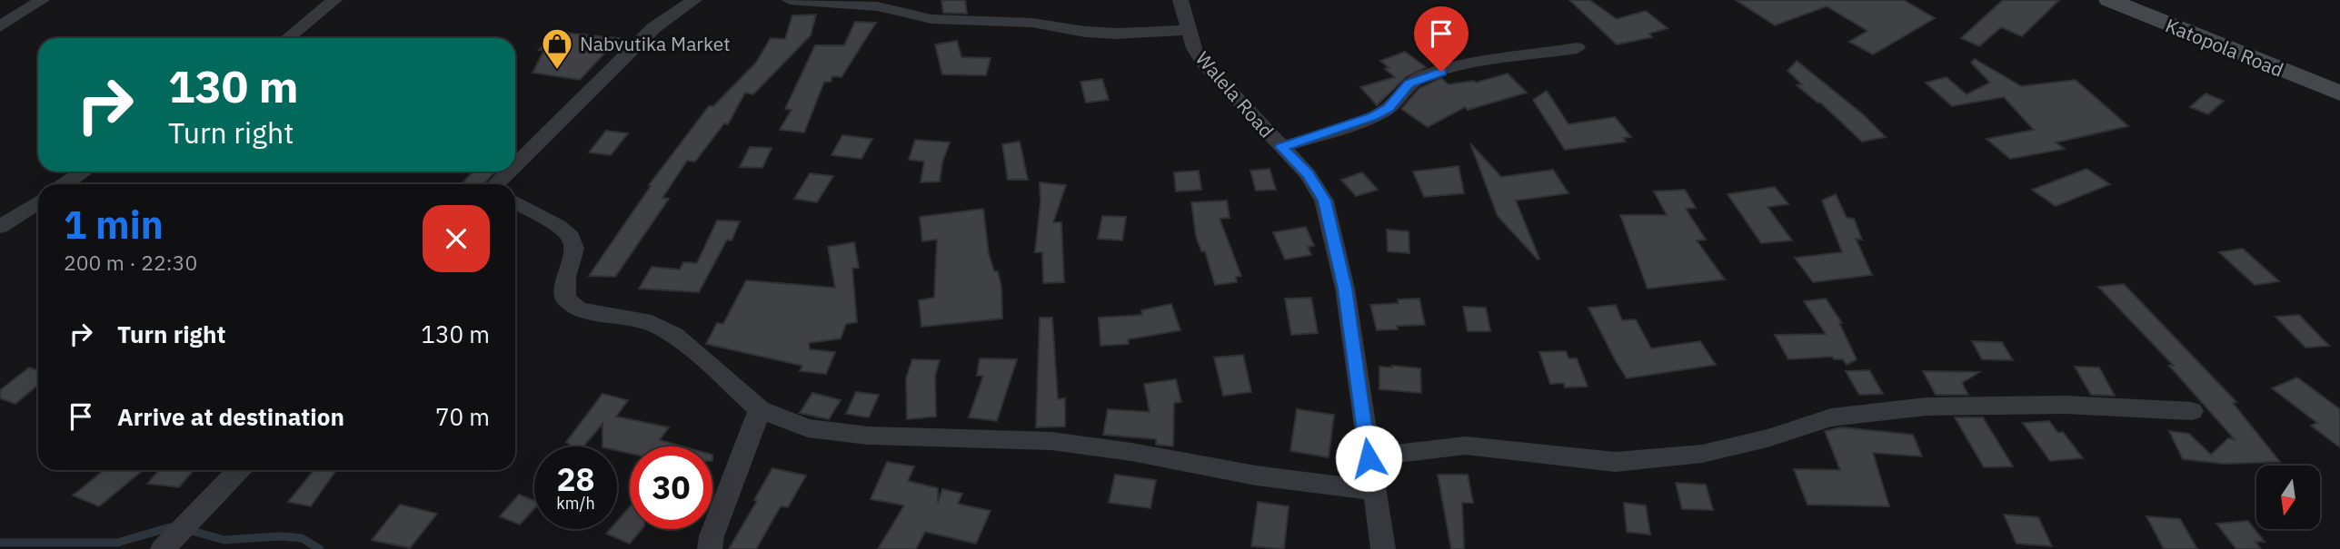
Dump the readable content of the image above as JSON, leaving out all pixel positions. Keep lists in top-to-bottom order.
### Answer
{
  "streets": {
    "street": ["Katopola Road", "Walela Road"]
  },
  "places": {
    "shop": ["Nabvutika Market"]
  },
  "north": "bottom",
  "page": {
    "turn": ["130 m", "Turn right"],
    "heading": ["1 min", "200 m · 22:30"],
    "list": [
      {
        "name": "Turn right",
        "value": "130 m"
      },
      {
        "name": "Arrive at destination",
        "value": "70 m"
      }
    ],
    "speed": "28 km/h",
    "limit": "30"
  }
}
